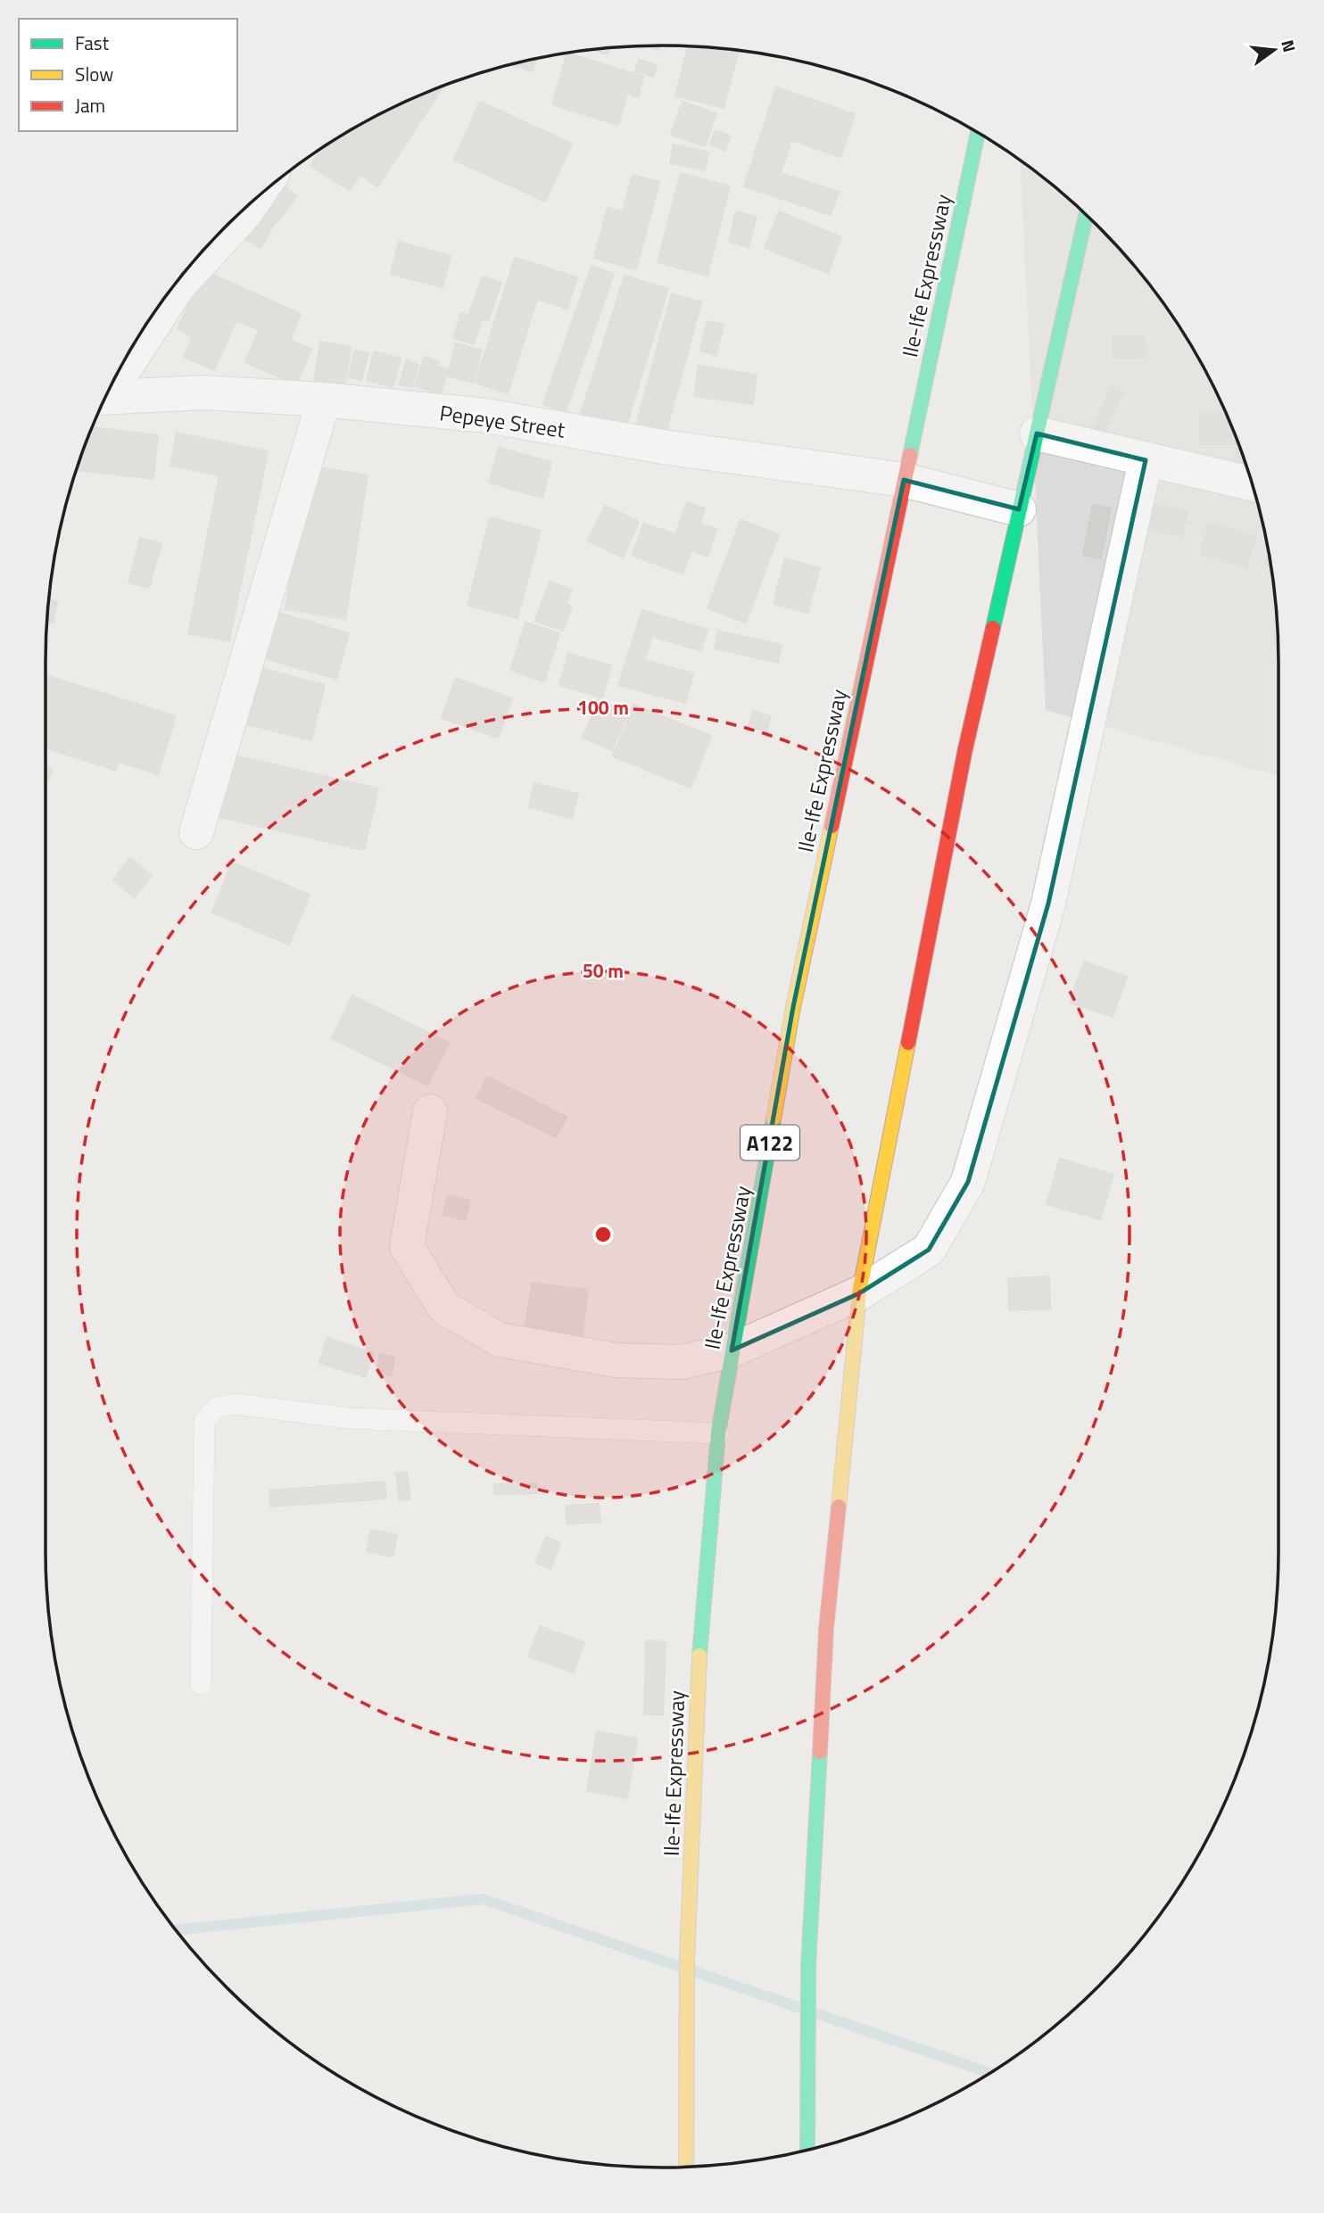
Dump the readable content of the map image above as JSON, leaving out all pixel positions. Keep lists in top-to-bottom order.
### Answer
{
  "streets": {
    "highway": ["Ile-Ife Expressway", "A122"],
    "street": ["Pepeye Street"]
  },
  "crossings": [
    ["Ile-Ife Expressway", "Pepeye Street"]
  ],
  "legend": ["Fast", "Slow", "Jam"],
  "north": "right",
  "rings": ["100 m", "50 m"]
}
